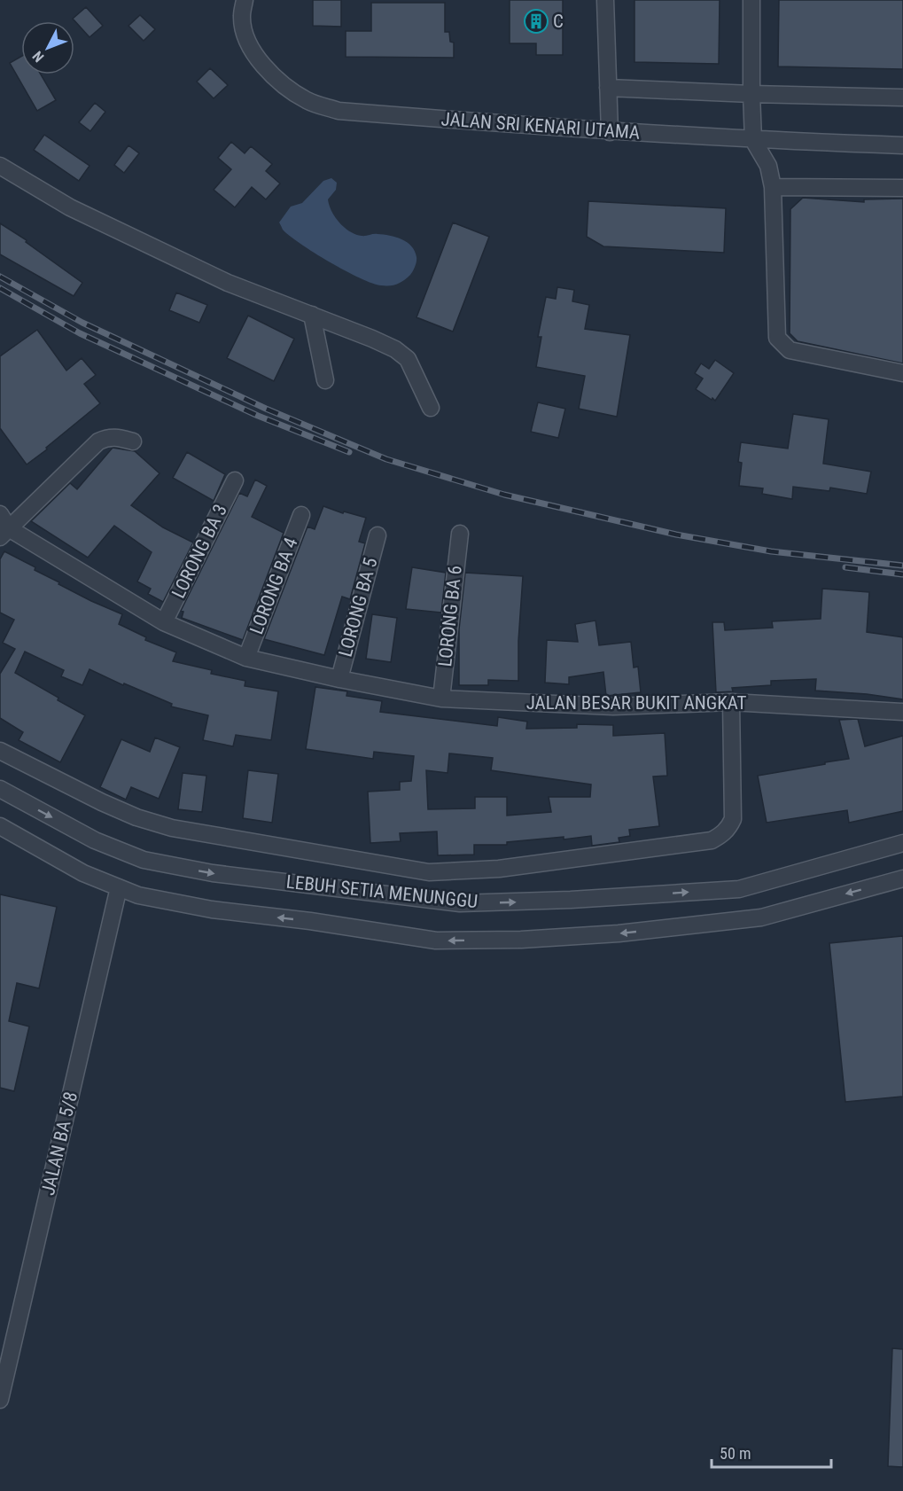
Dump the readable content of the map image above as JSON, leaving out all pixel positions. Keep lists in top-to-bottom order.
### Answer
{
  "streets": {
    "street": [
      "JALAN SRI KENARI UTAMA",
      "LORONG BA 3",
      "LORONG BA 4",
      "LORONG BA 5",
      "LORONG BA 6",
      "JALAN BESAR BUKIT ANGKAT",
      "LEBUH SETIA MENUNGGU",
      "JALAN BA 5/8"
    ]
  },
  "crossings": [
    ["LORONG BA 3", "JALAN BESAR BUKIT ANGKAT"],
    ["LORONG BA 4", "JALAN BESAR BUKIT ANGKAT"],
    ["LORONG BA 5", "JALAN BESAR BUKIT ANGKAT"],
    ["LORONG BA 6", "JALAN BESAR BUKIT ANGKAT"],
    ["LEBUH SETIA MENUNGGU", "JALAN BA 5/8"]
  ],
  "places": {
    "building": ["C"]
  },
  "scale_bar": "50 m",
  "north": "bottom left"
}
